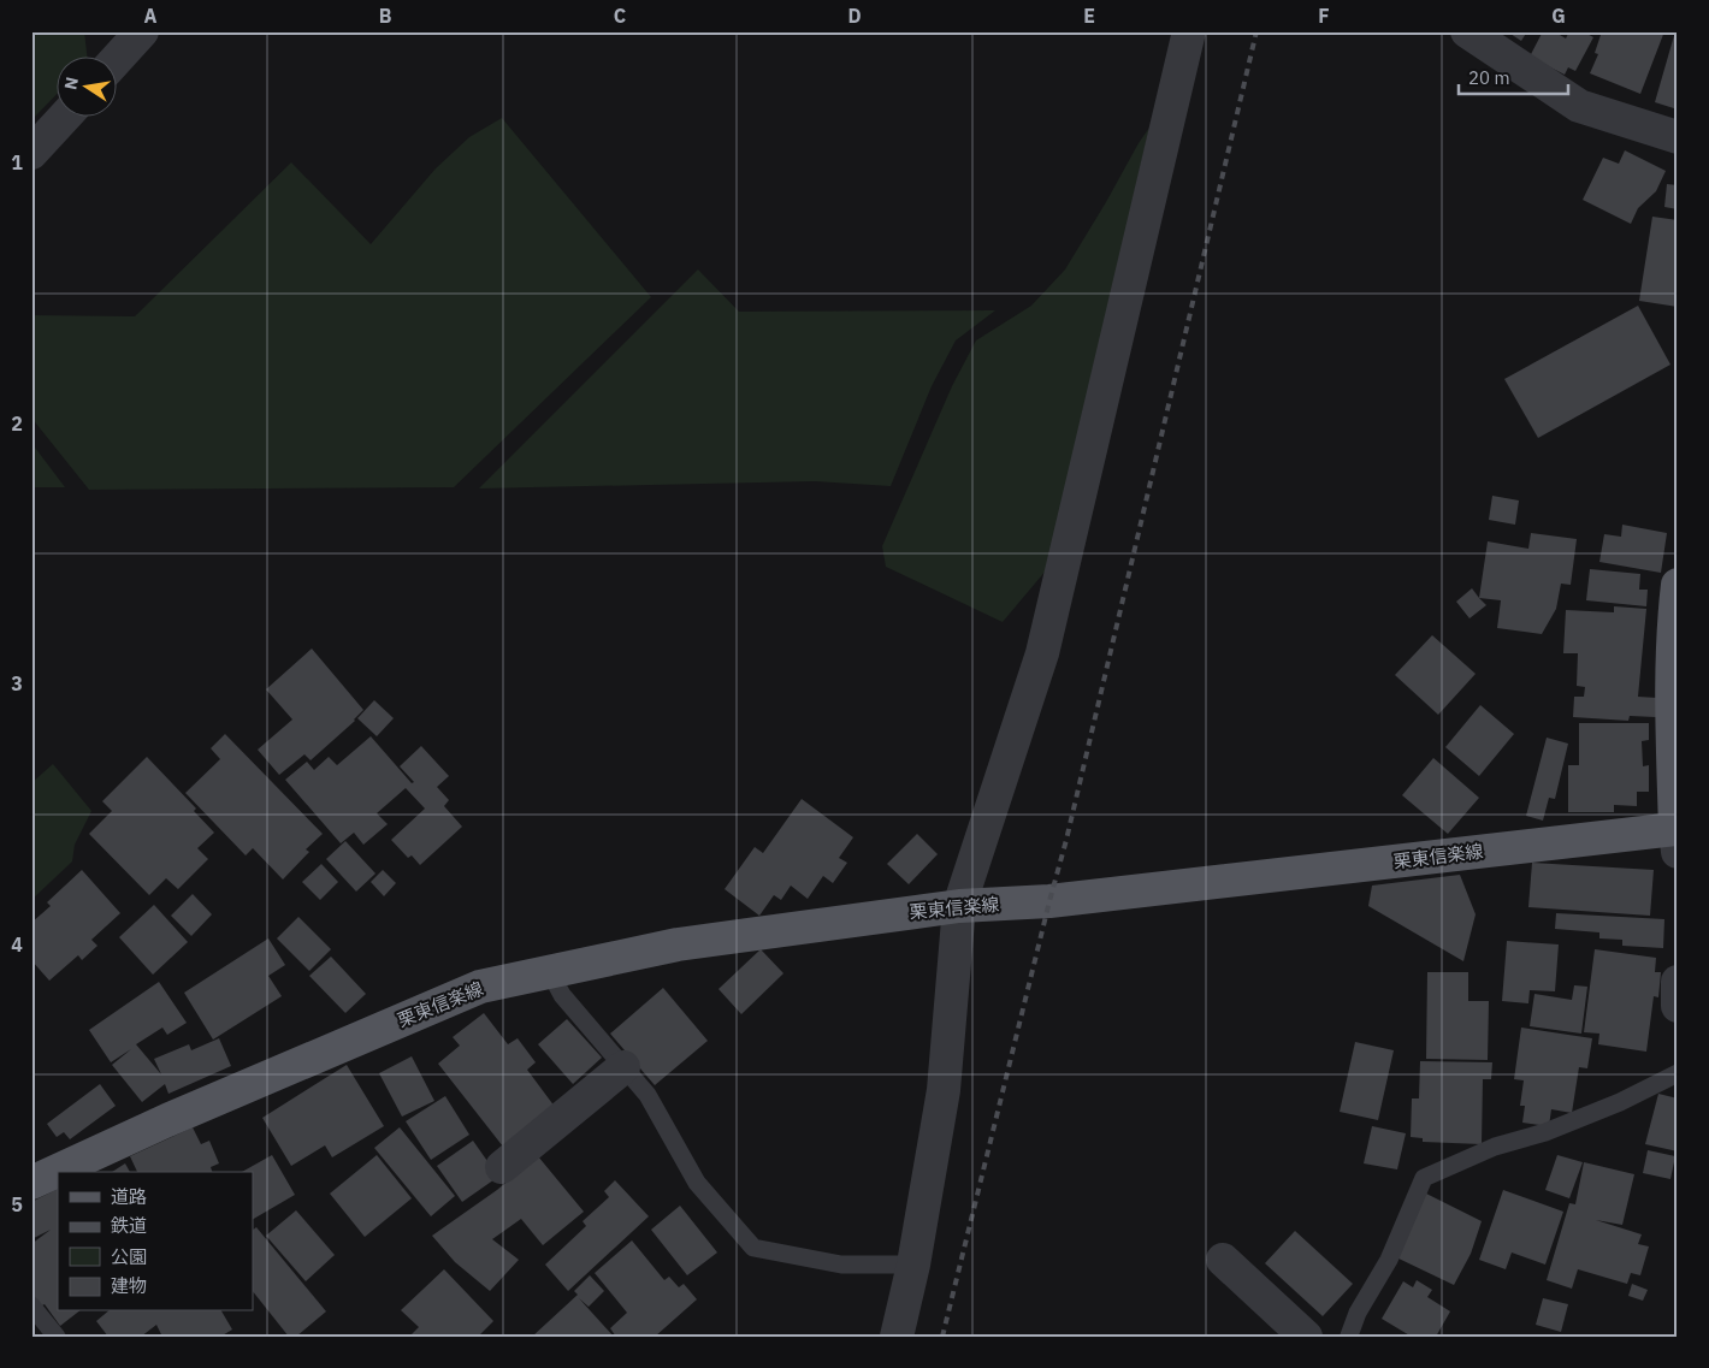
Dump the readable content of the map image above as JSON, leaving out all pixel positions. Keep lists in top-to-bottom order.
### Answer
{
  "streets": {
    "main road": ["栗東信楽線"]
  },
  "legend": [
    "道路",
    "鉄道",
    "公園",
    "建物"
  ],
  "scale_bar": "20 m",
  "north": "left",
  "grid": {
    "columns": [
      "A",
      "B",
      "C",
      "D",
      "E",
      "F",
      "G"
    ],
    "rows": [
      "1",
      "2",
      "3",
      "4",
      "5"
    ]
  }
}
